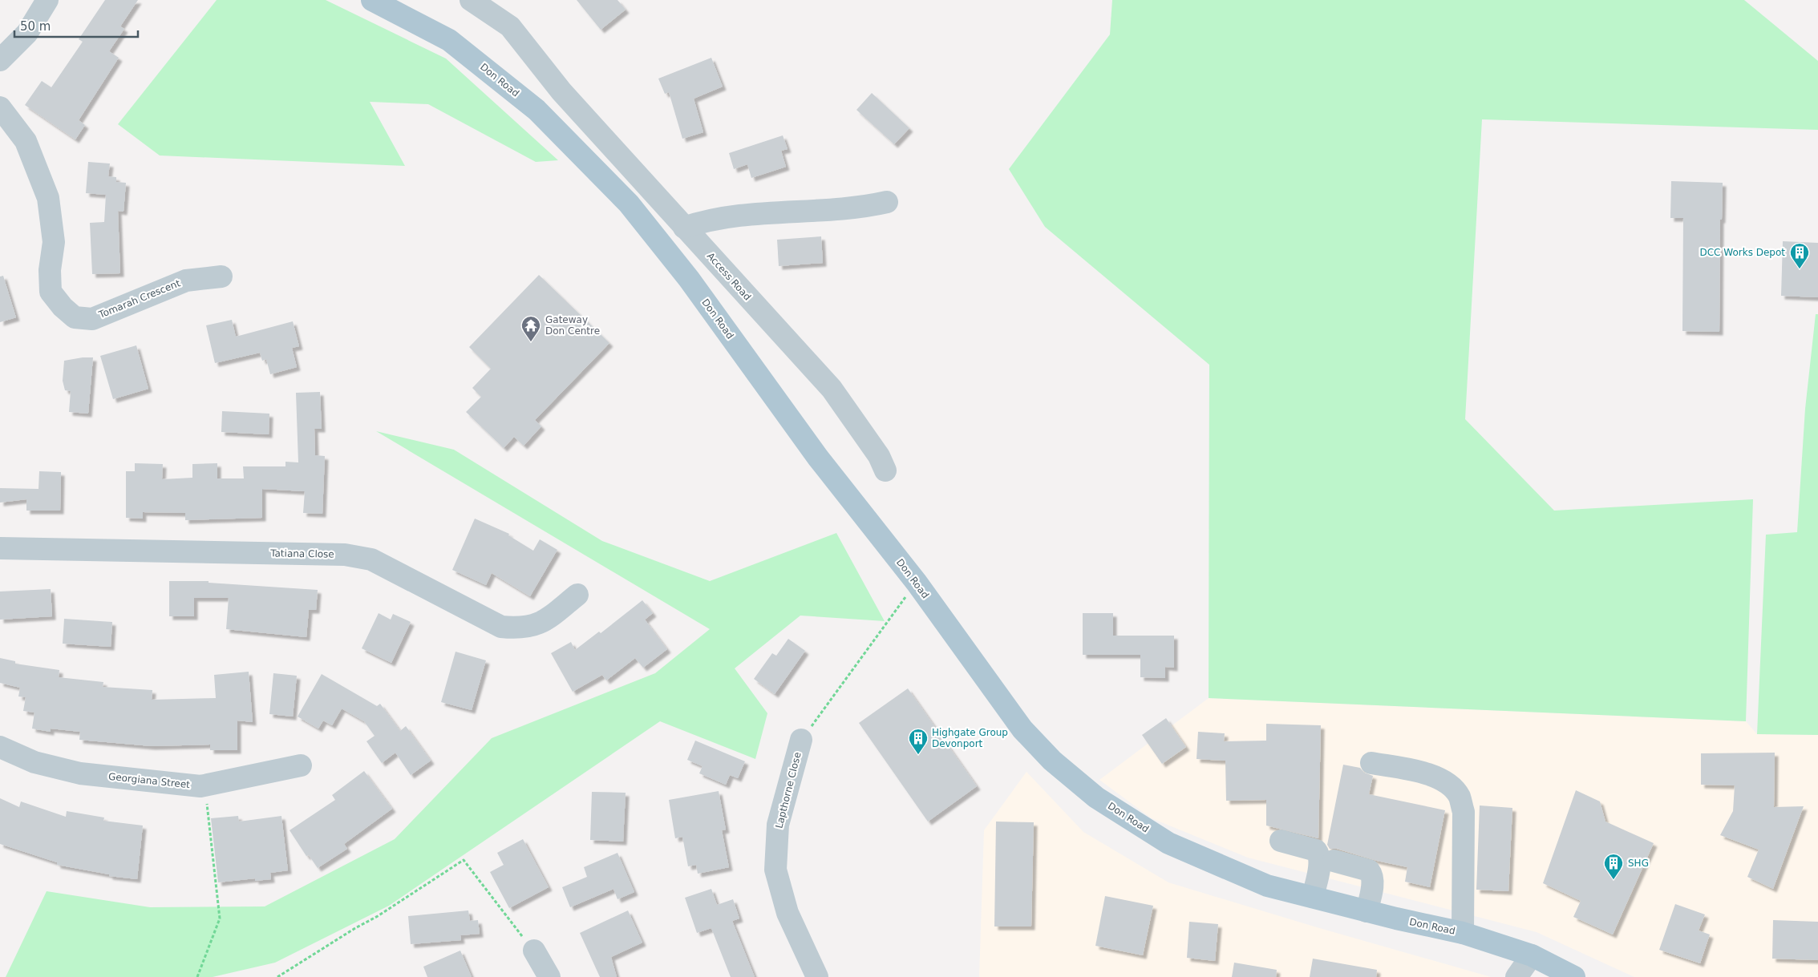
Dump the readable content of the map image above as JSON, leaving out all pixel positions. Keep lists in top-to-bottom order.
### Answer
{
  "streets": {
    "main road": ["Don Road"],
    "street": [
      "Access Road",
      "Tomarah Crescent",
      "Tatiana Close",
      "Georgiana Street",
      "Lapthorne Close"
    ]
  },
  "places": {
    "building": ["DCC Works Depot", "Highgate Group Devonport", "SHG"],
    "temple": ["Gateway Don Centre"]
  },
  "scale_bar": "50 m"
}
